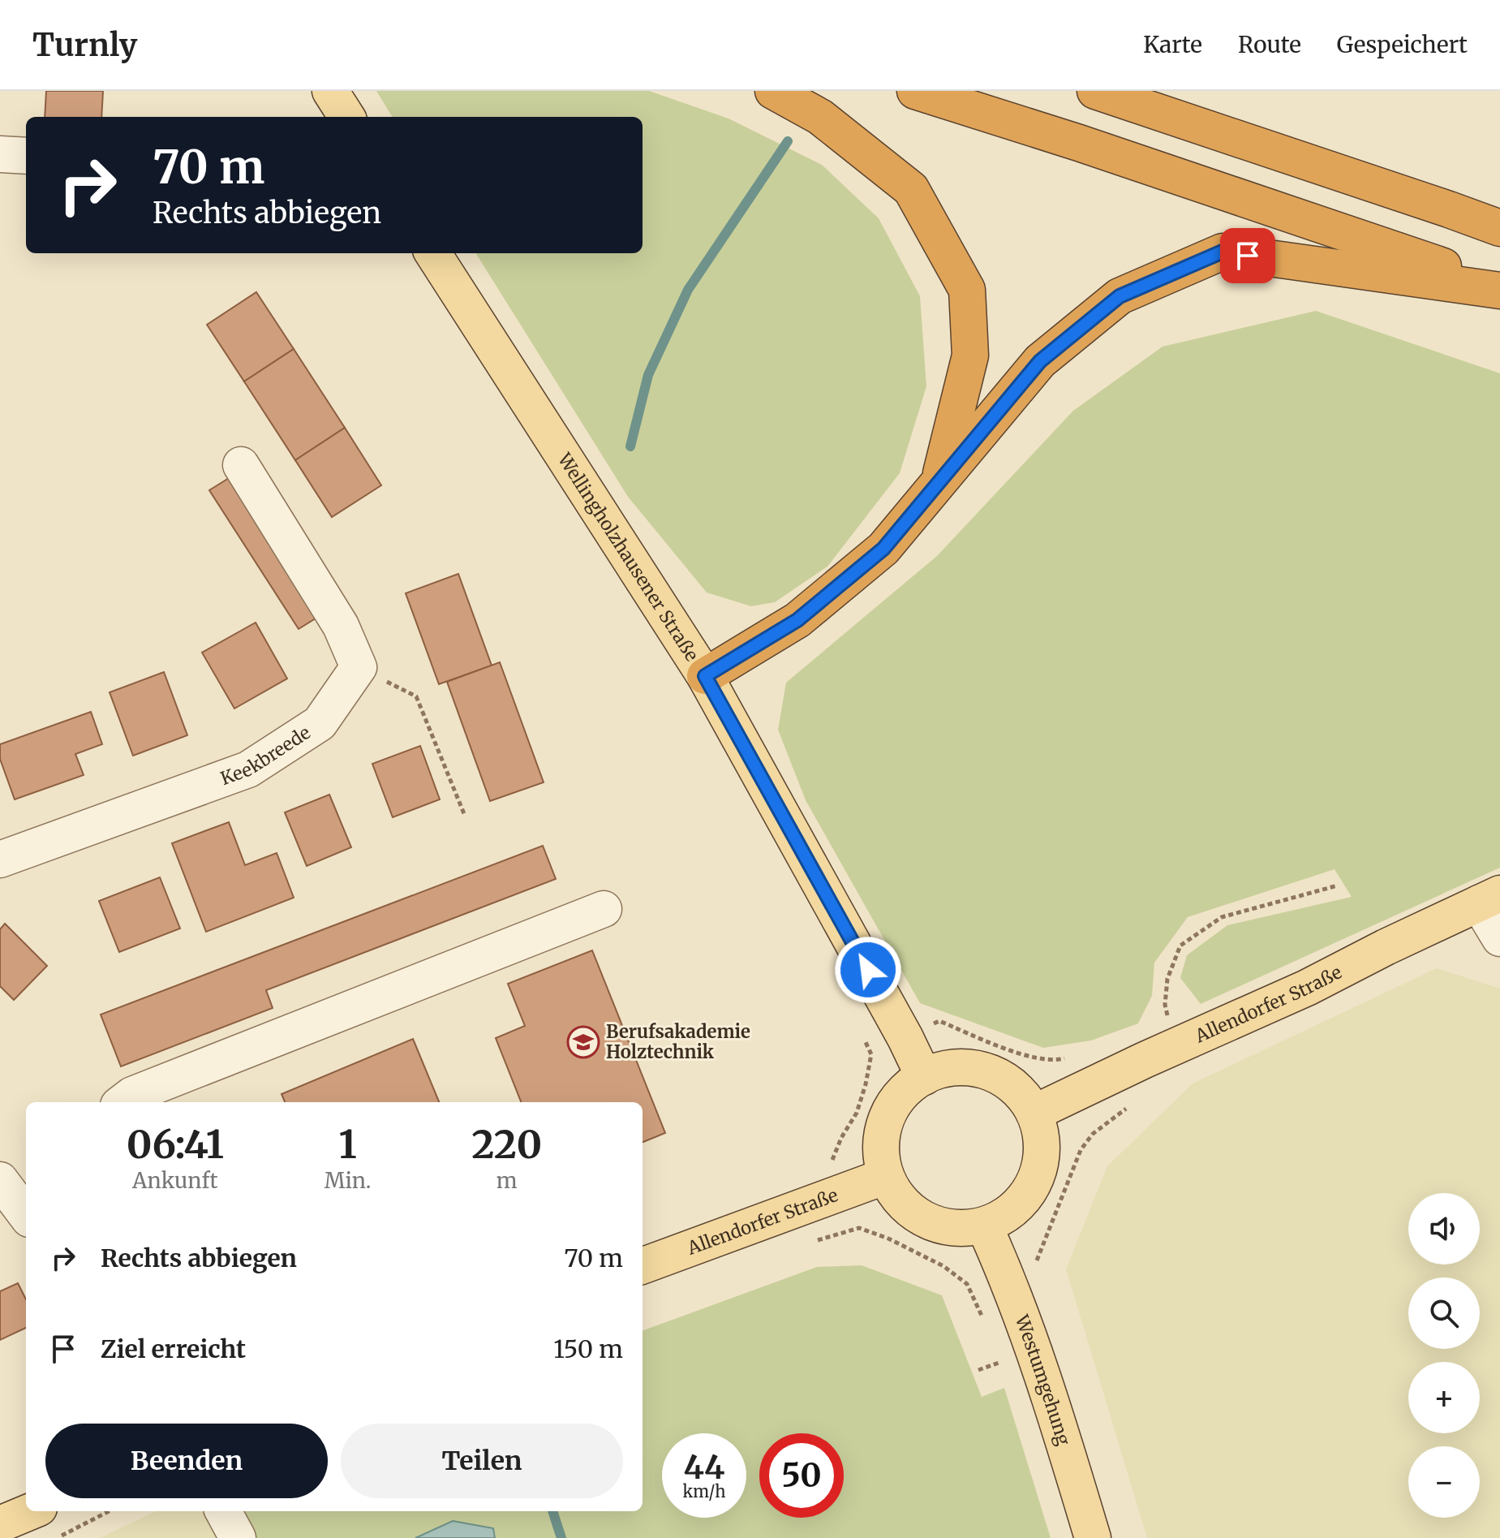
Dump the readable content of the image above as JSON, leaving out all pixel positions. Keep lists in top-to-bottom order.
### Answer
{
  "streets": {
    "main road": ["Wellingholzhausener Straße", "Allendorfer Straße", "Westumgehung"],
    "street": ["Keekbreede"]
  },
  "crossings": [
    ["Wellingholzhausener Straße", "Allendorfer Straße"],
    ["Wellingholzhausener Straße", "Westumgehung"],
    ["Allendorfer Straße", "Westumgehung"]
  ],
  "places": {
    "school or university": ["Berufsakademie Holztechnik"]
  },
  "page": {
    "header": "Turnly",
    "nav": ["Karte", "Route", "Gespeichert"],
    "turn": ["70 m", "Rechts abbiegen"],
    "eta": [
      "06:41",
      "Ankunft",
      "1",
      "Min.",
      "220",
      "m"
    ],
    "map_buttons": ["+", "−"],
    "list": [
      {
        "name": "Rechts abbiegen",
        "value": "70 m"
      },
      {
        "name": "Ziel erreicht",
        "value": "150 m"
      }
    ],
    "buttons": ["Beenden", "Teilen"],
    "speed": "44 km/h",
    "limit": "50"
  }
}
